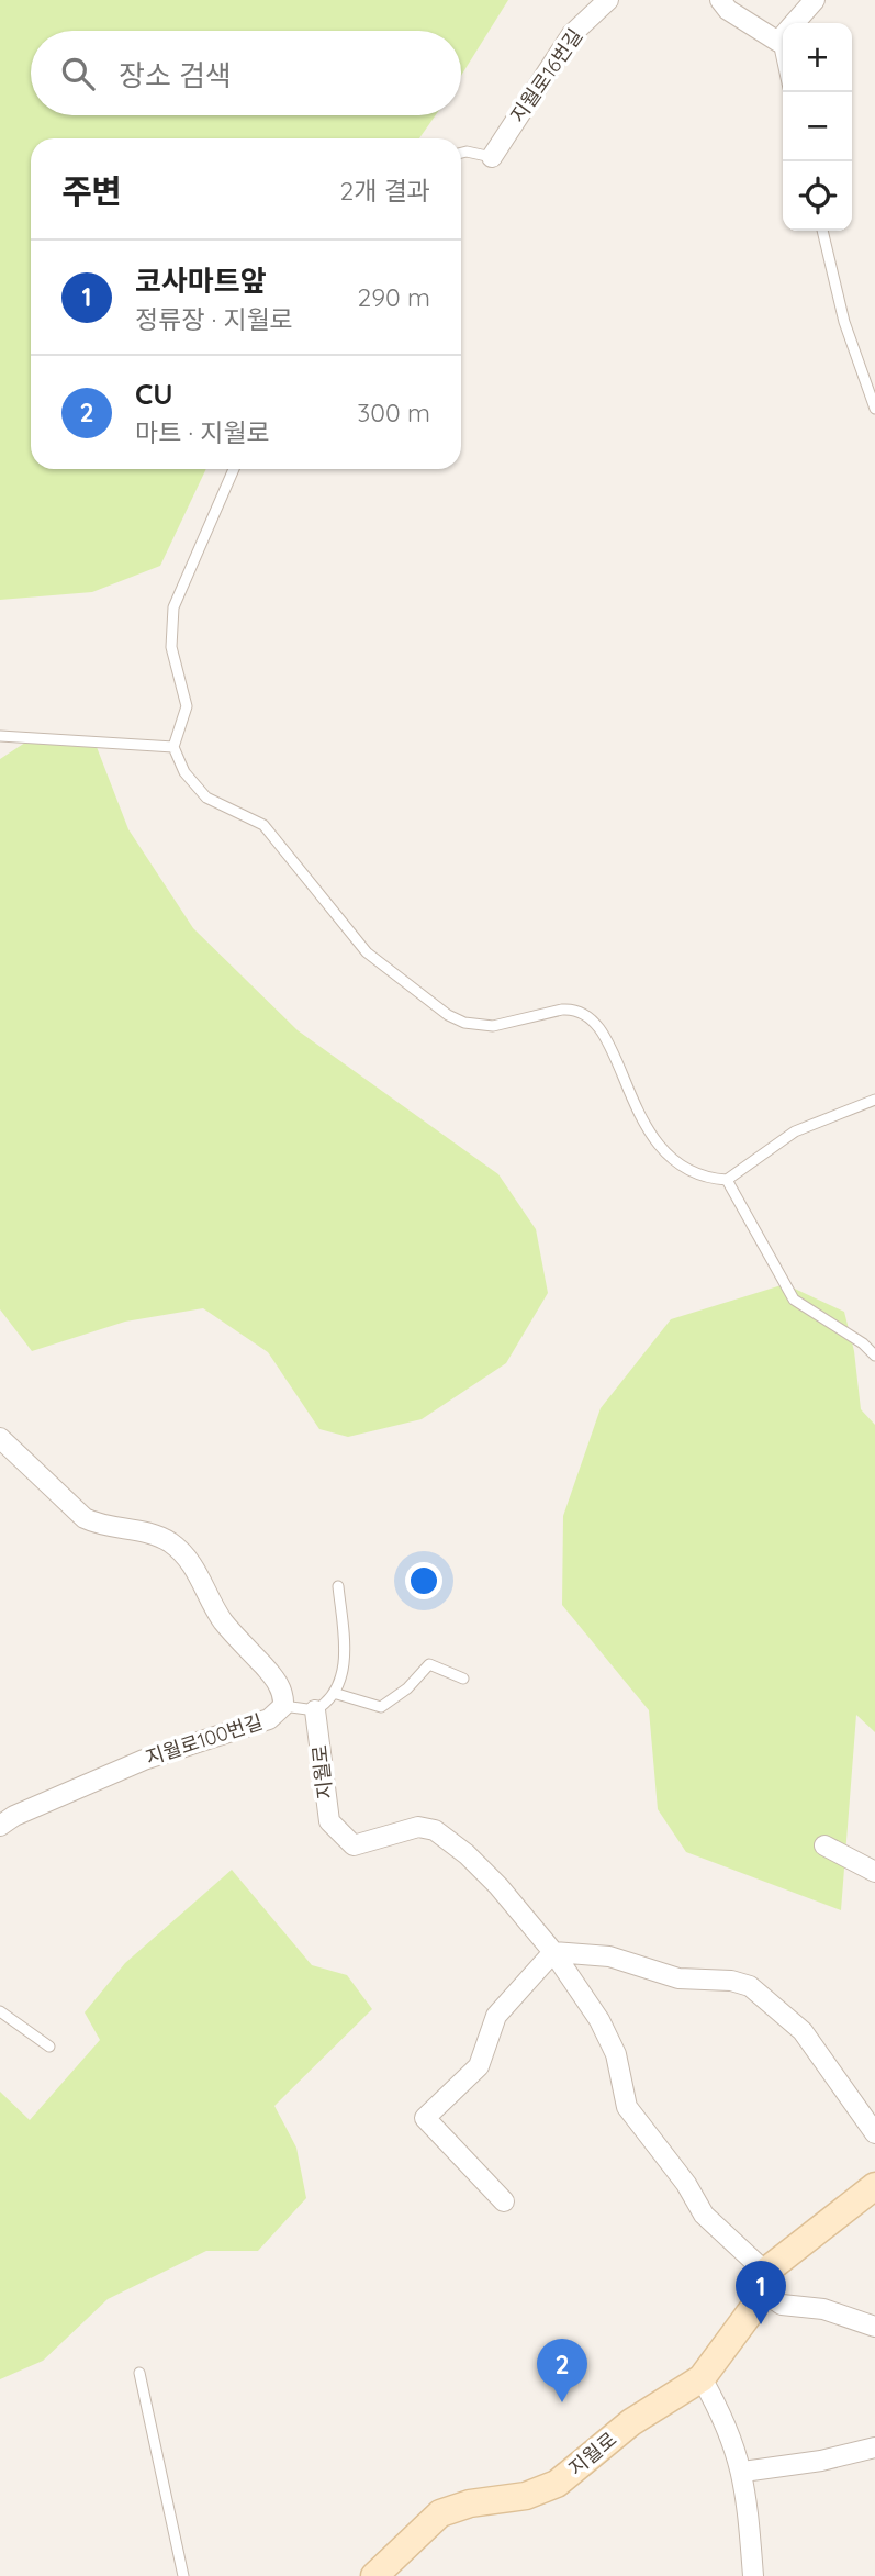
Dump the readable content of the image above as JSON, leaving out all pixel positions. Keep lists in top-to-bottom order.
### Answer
{
  "streets": {
    "street": ["지월로16번길", "지월로100번길", "지월로"]
  },
  "page": {
    "map_buttons": ["+", "−"],
    "search": "장소 검색",
    "heading": ["주변", "2개 결과"],
    "list": [
      {
        "mark": "1",
        "name": "코사마트앞",
        "note": "정류장 · 지월로",
        "value": "290 m"
      },
      {
        "mark": "2",
        "name": "CU",
        "note": "마트 · 지월로",
        "value": "300 m"
      }
    ],
    "pins": ["1", "2"]
  }
}
